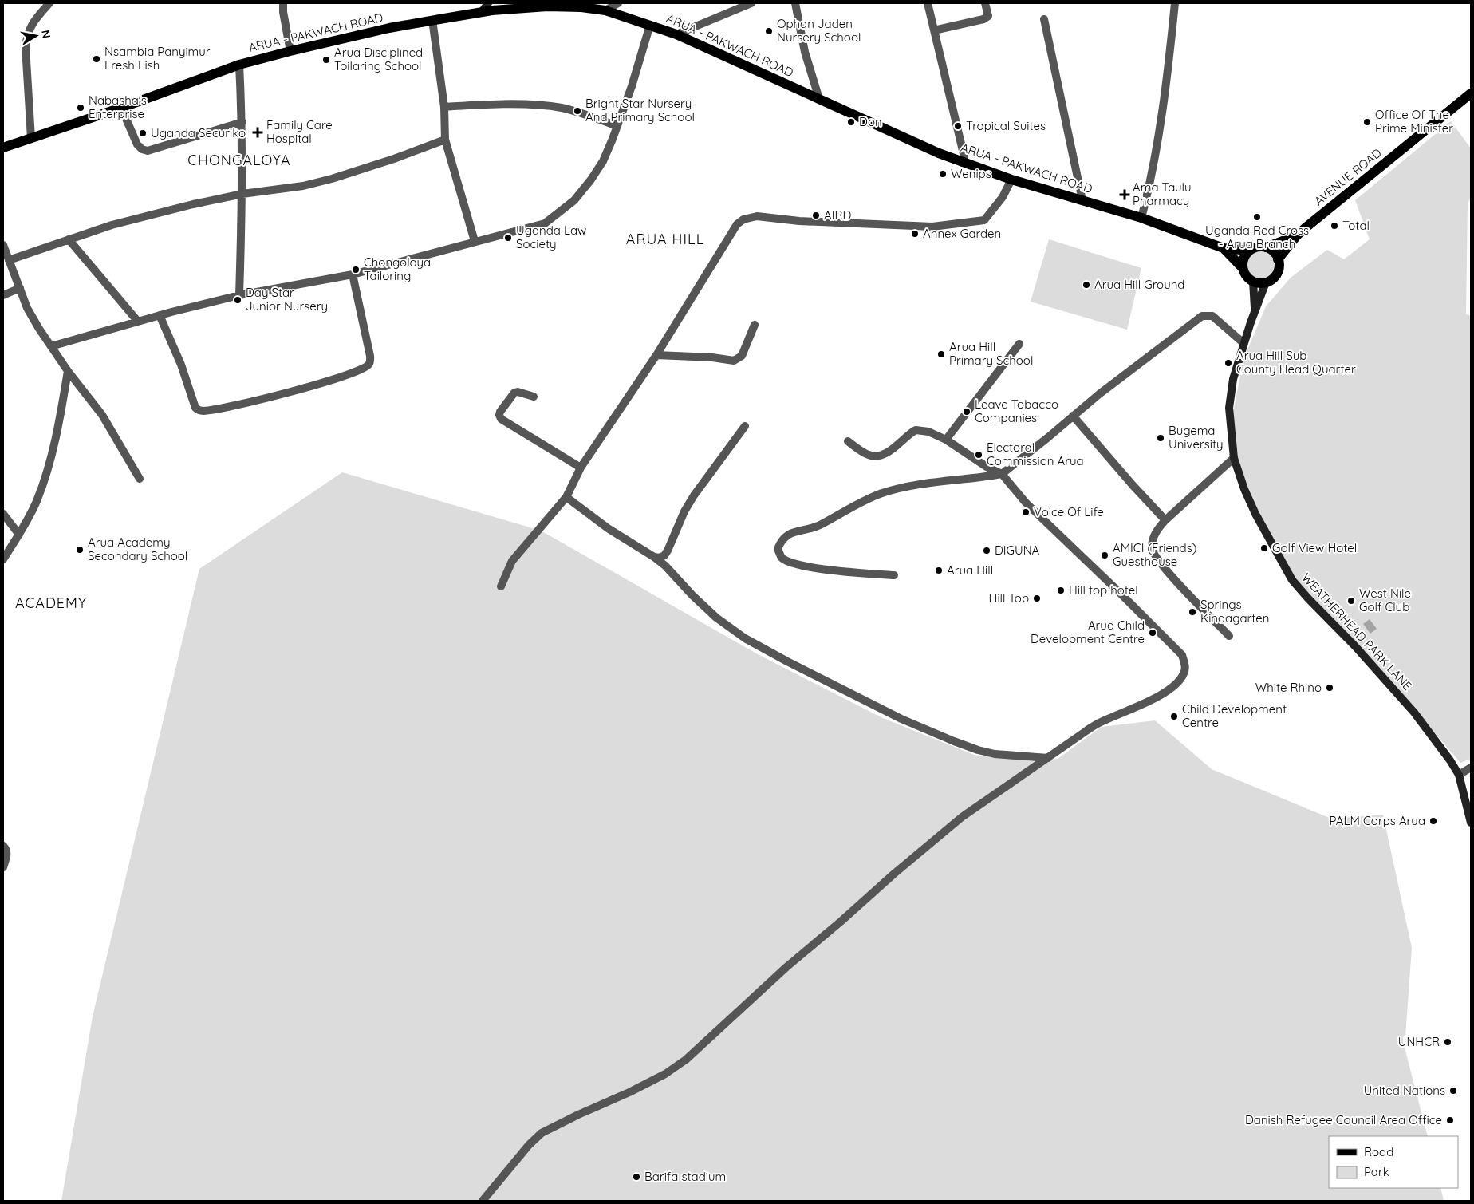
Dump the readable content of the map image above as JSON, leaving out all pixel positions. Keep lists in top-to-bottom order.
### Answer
{
  "streets": {
    "main road": ["ARUA - PAKWACH ROAD", "AVENUE ROAD", "WEATHERHEAD PARK LANE"]
  },
  "crossings": [
    ["ARUA - PAKWACH ROAD", "AVENUE ROAD"],
    ["ARUA - PAKWACH ROAD", "WEATHERHEAD PARK LANE"],
    ["AVENUE ROAD", "WEATHERHEAD PARK LANE"]
  ],
  "districts": ["CHONGALOYA", "ARUA HILL", "ACADEMY"],
  "places": {
    "other": [
      "Ophan Jaden Nursery School",
      "Nsambia Panyimur Fresh Fish",
      "Arua Disciplined Toilaring School",
      "Nabasha's Enterprise",
      "Bright Star Nursery And Primary School",
      "Don",
      "Office Of The Prime Minister",
      "Tropical Suites",
      "Uganda Securiko",
      "Wenips",
      "AIRD",
      "Uganda Red Cross - Arua Branch",
      "Total",
      "Annex Garden",
      "Uganda Law Society",
      "Chongoloya Tailoring",
      "Arua Hill Ground",
      "Day Star Junior Nursery",
      "Arua Hill Primary School",
      "Arua Hill Sub County Head Quarter",
      "Leave Tobacco Companies",
      "Bugema University",
      "Electoral Commission Arua",
      "Voice Of Life",
      "Golf View Hotel",
      "Arua Academy Secondary School",
      "DIGUNA",
      "AMICI (Friends) Guesthouse",
      "Arua Hill",
      "Hill top hotel",
      "Hill Top",
      "West Nile Golf Club",
      "Springs Kindagarten",
      "Arua Child Development Centre",
      "White Rhino",
      "Child Development Centre",
      "PALM Corps Arua",
      "UNHCR",
      "United Nations",
      "Danish Refugee Council Area Office",
      "Barifa stadium"
    ],
    "health": ["Family Care Hospital", "Ama Taulu Pharmacy"]
  },
  "legend": ["Road", "Park"],
  "north": "right"
}
